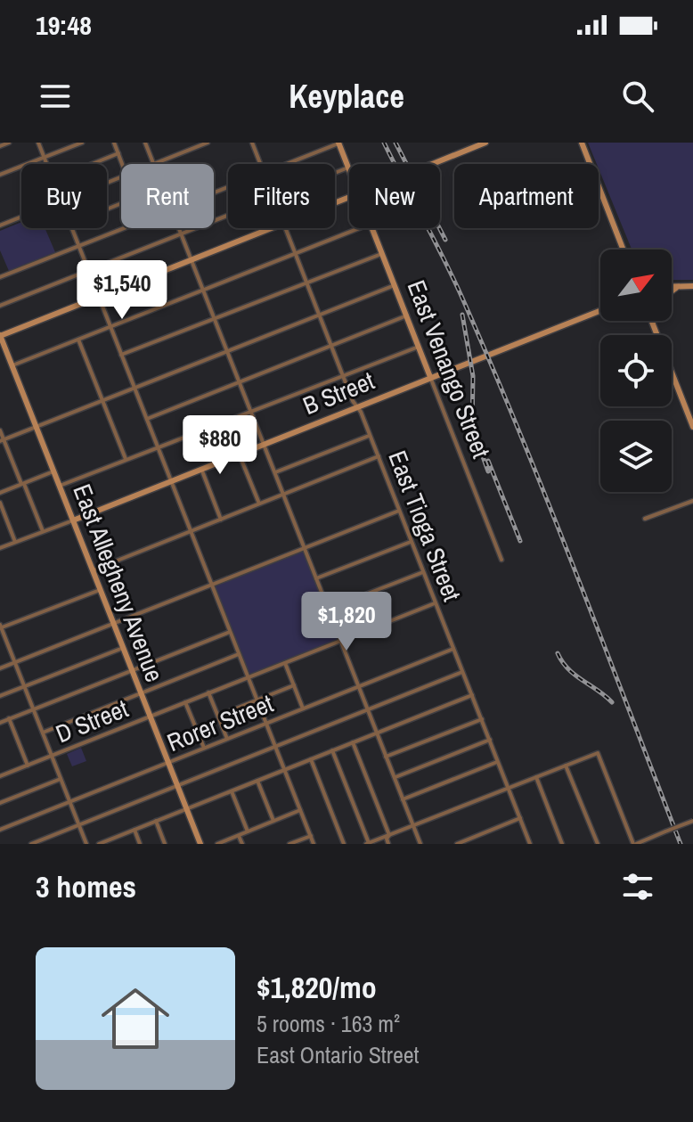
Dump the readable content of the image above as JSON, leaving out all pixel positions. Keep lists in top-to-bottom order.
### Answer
{
  "streets": {
    "main road": ["East Venango Street", "B Street", "East Allegheny Avenue"],
    "street": ["East Tioga Street", "D Street", "Rorer Street"]
  },
  "crossings": [
    ["East Venango Street", "B Street"],
    ["B Street", "East Tioga Street"],
    ["B Street", "East Allegheny Avenue"],
    ["East Tioga Street", "D Street"],
    ["East Tioga Street", "Rorer Street"],
    ["East Allegheny Avenue", "D Street"],
    ["East Allegheny Avenue", "Rorer Street"]
  ],
  "north": "top right",
  "page": {
    "status": "19:48",
    "header": "Keyplace",
    "chip": [
      "Buy",
      "Rent",
      "Filters",
      "New",
      "Apartment"
    ],
    "price": ["$1,540", "$880", "$1,820"],
    "heading": "3 homes",
    "list": [
      {
        "name": "$1,820/mo",
        "note": "5 rooms · 163 m² · East Ontario Street"
      }
    ]
  }
}
